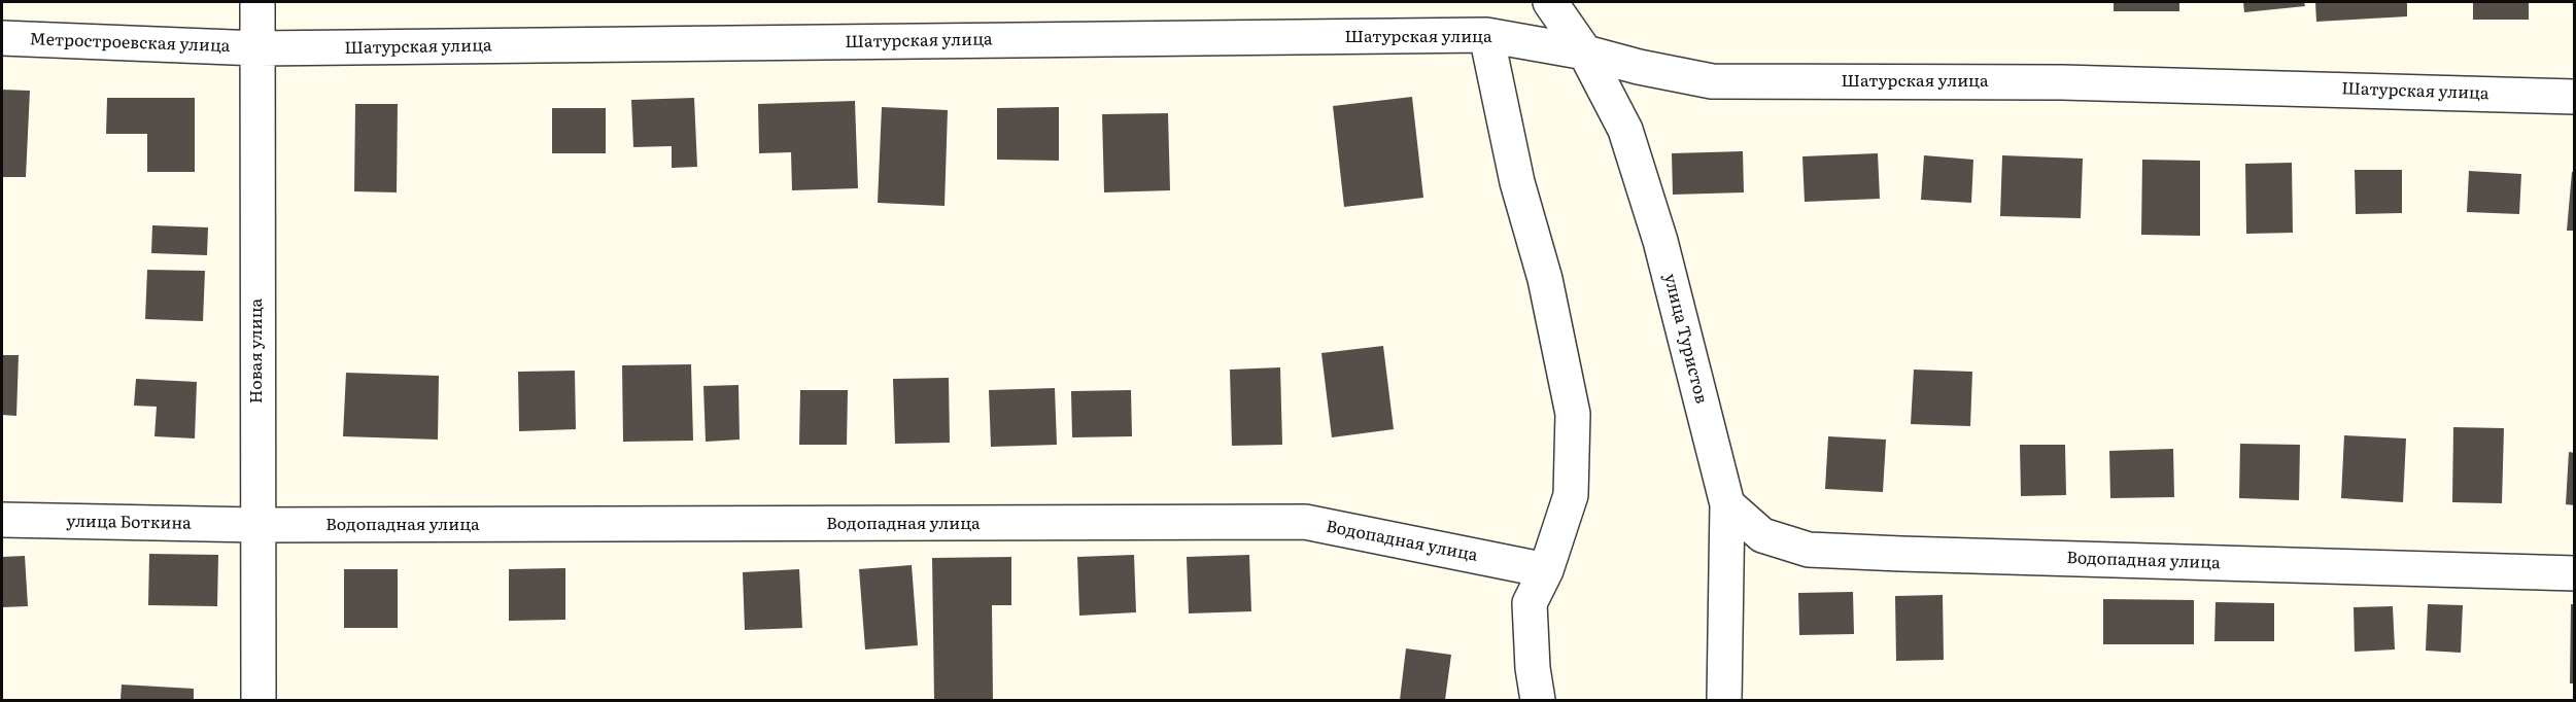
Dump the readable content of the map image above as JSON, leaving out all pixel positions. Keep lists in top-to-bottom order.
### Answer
{
  "streets": {
    "street": [
      "Шатурская улица",
      "Метростроевская улица",
      "улица Туристов",
      "Новая улица",
      "улица Боткина",
      "Водопадная улица"
    ]
  },
  "crossings": [
    ["Шатурская улица", "Метростроевская улица"],
    ["Шатурская улица", "улица Туристов"],
    ["Шатурская улица", "Новая улица"],
    ["Метростроевская улица", "Новая улица"],
    ["улица Туристов", "Водопадная улица"],
    ["Новая улица", "улица Боткина"],
    ["Новая улица", "Водопадная улица"],
    ["улица Боткина", "Водопадная улица"]
  ]
}
